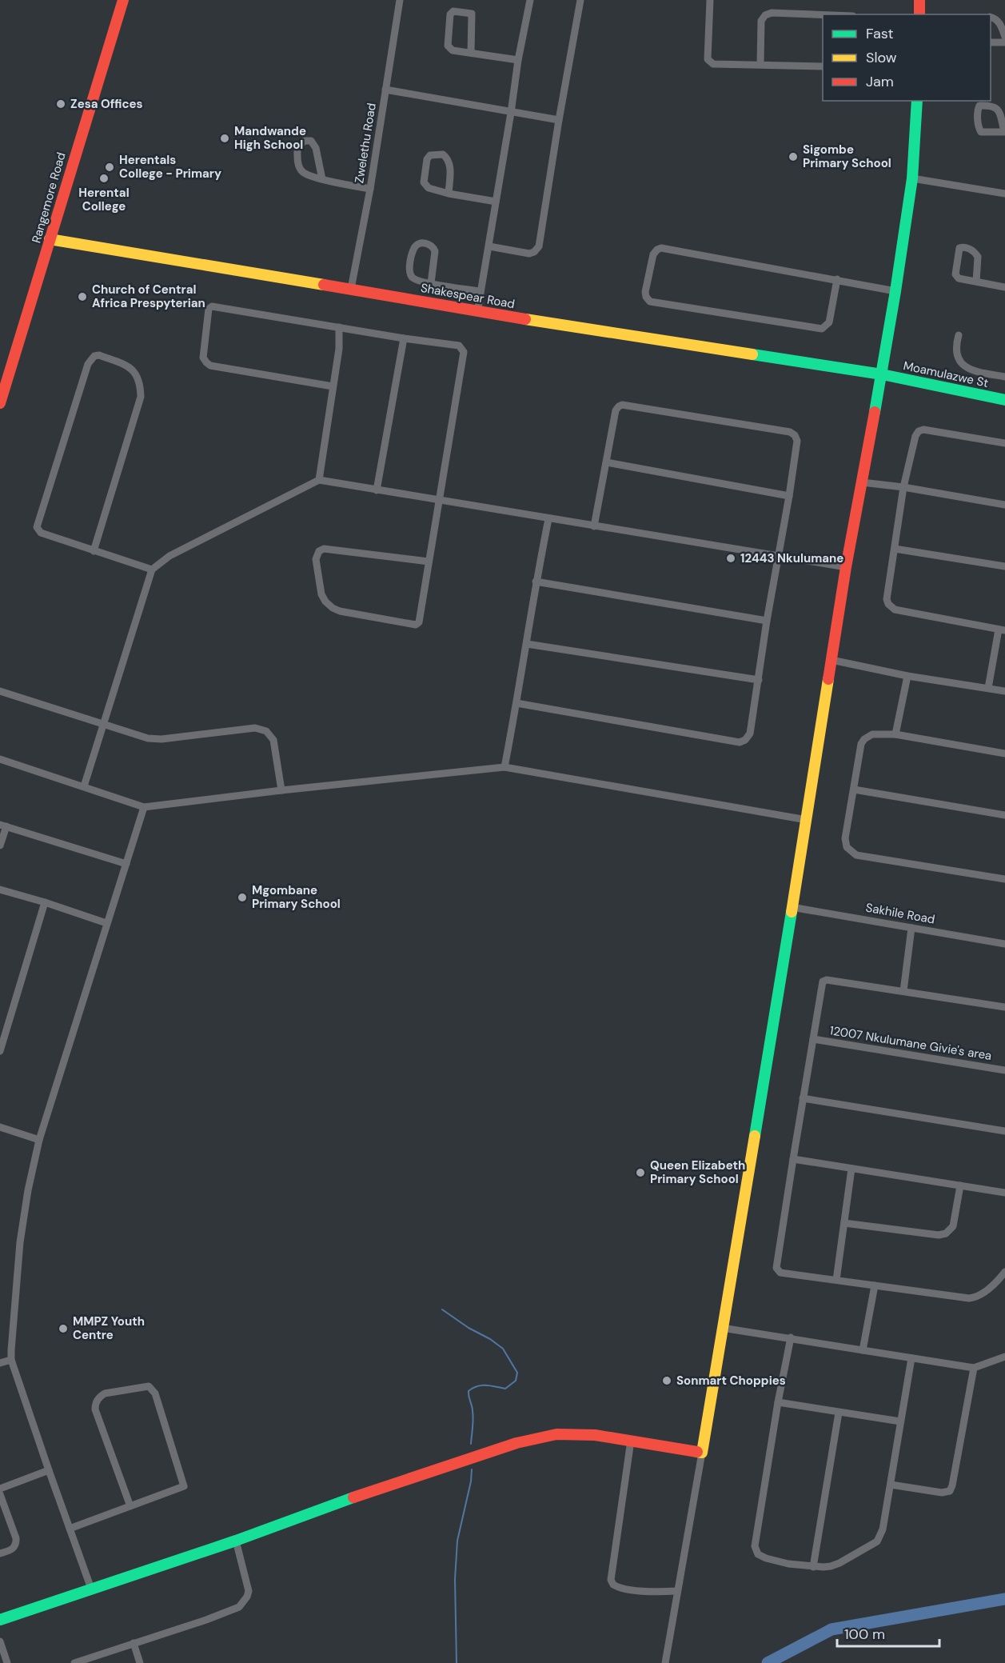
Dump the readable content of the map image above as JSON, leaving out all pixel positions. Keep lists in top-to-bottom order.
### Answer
{
  "streets": {
    "street": [
      "Zwelethu Road",
      "Rangemore Road",
      "Shakespear Road",
      "Moamulazwe St",
      "Sakhile Road",
      "12007 Nkulumane Givie's area"
    ]
  },
  "crossings": [
    ["Zwelethu Road", "Shakespear Road"],
    ["Rangemore Road", "Shakespear Road"],
    ["Shakespear Road", "Moamulazwe St"]
  ],
  "places": [
    "Zesa Offices",
    "Mandwande High School",
    "Sigombe Primary School",
    "Herentals College - Primary",
    "Herental College",
    "Church of Central Africa Prespyterian",
    "12443 Nkulumane",
    "Mgombane Primary School",
    "Queen Elizabeth Primary School",
    "MMPZ Youth Centre",
    "Sonmart Choppies"
  ],
  "legend": ["Fast", "Slow", "Jam"],
  "scale_bar": "100 m"
}
